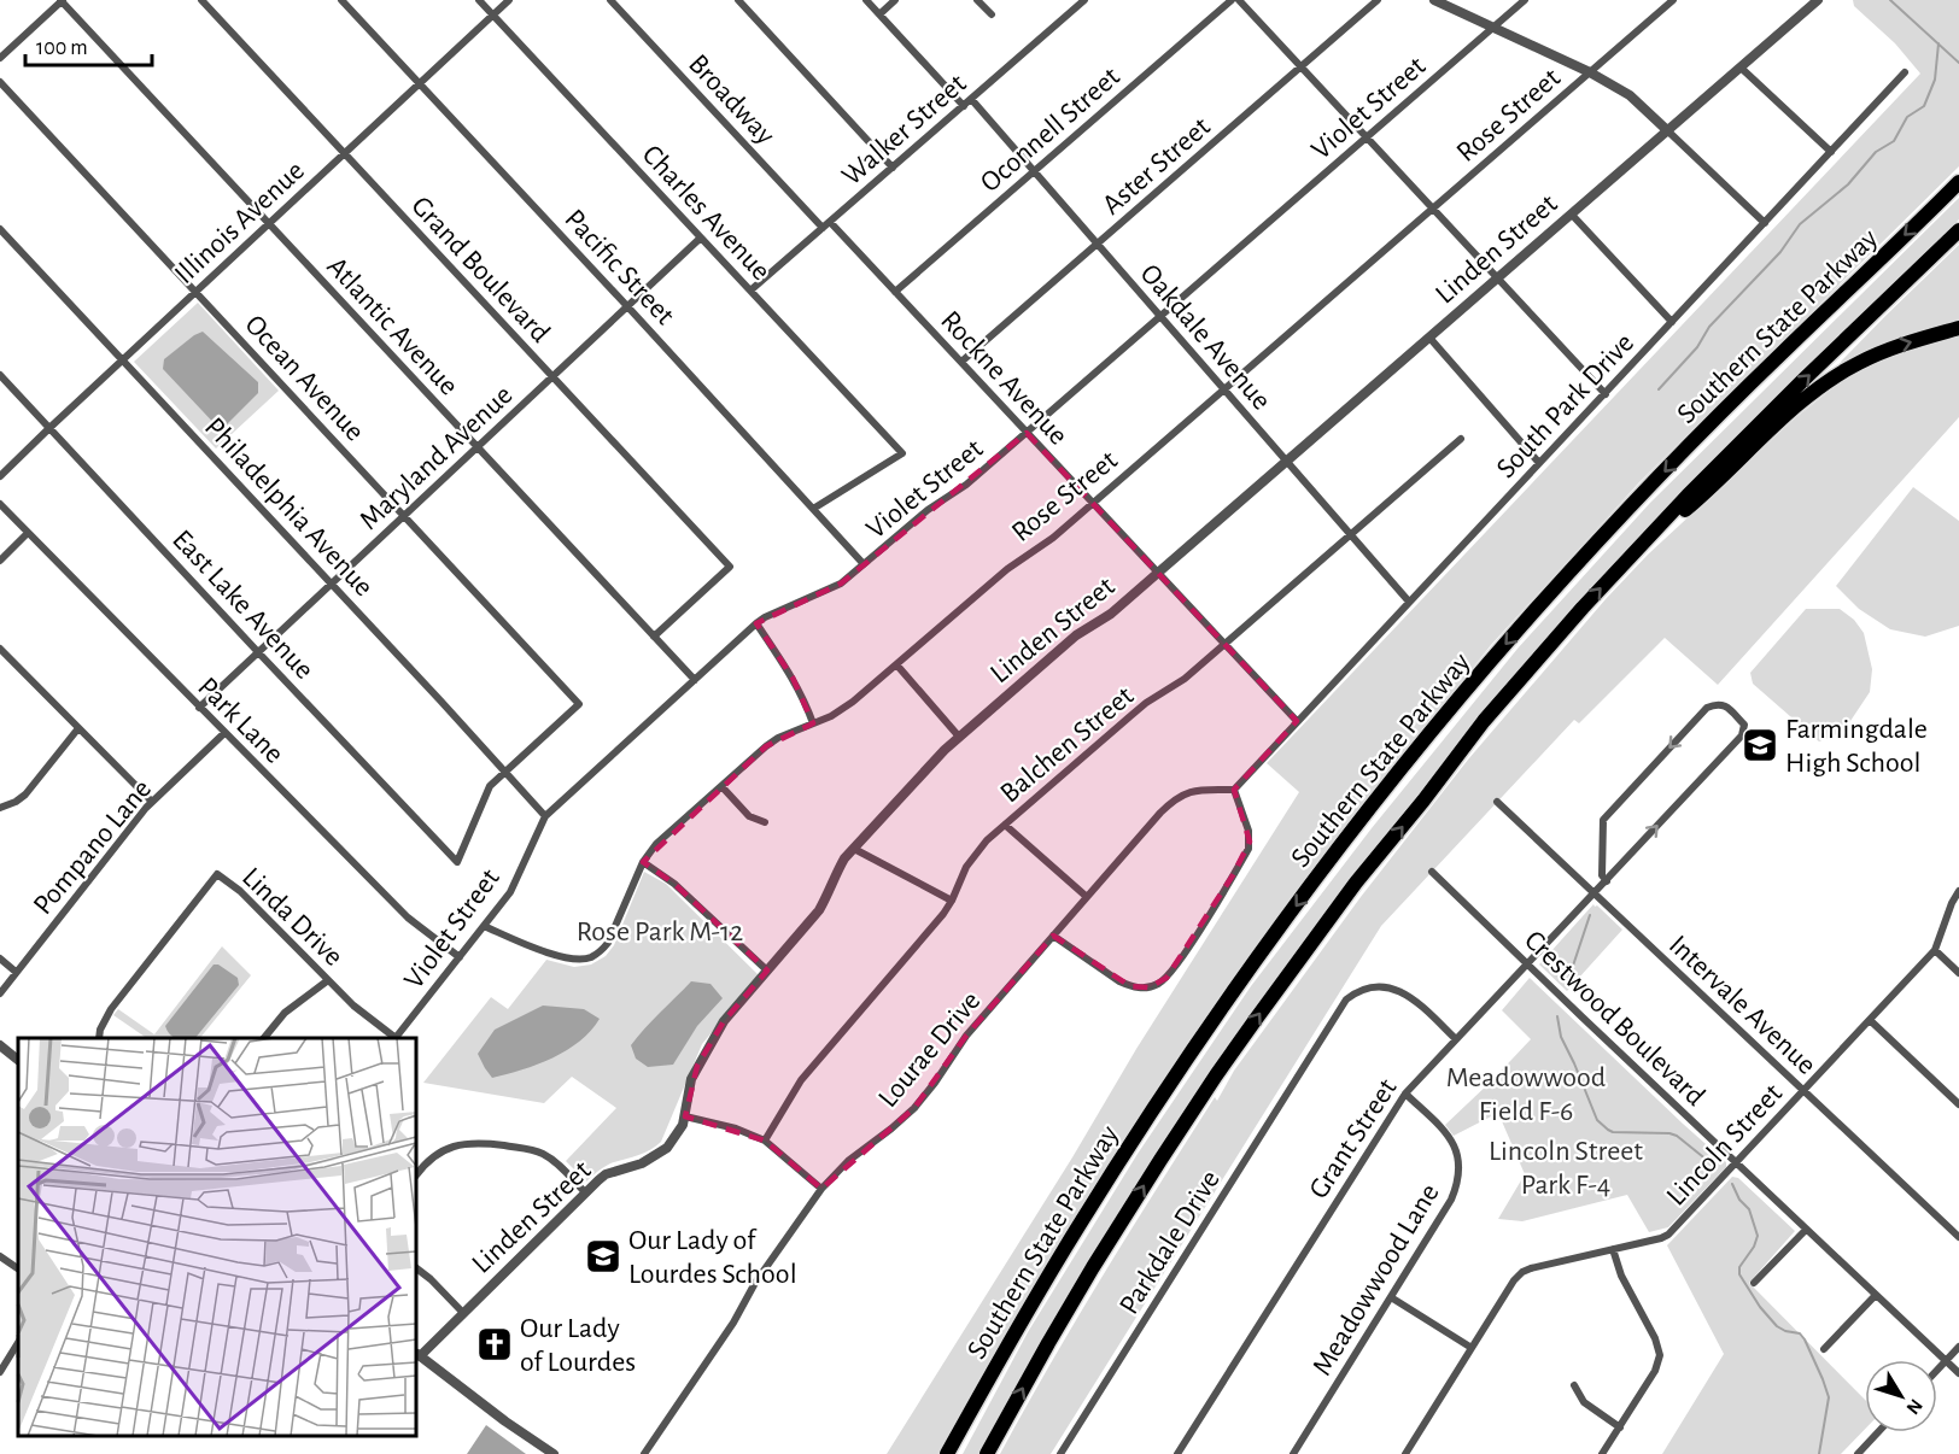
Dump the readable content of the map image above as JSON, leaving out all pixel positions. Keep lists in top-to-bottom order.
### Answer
{
  "streets": {
    "highway": ["Southern State Parkway"],
    "street": [
      "Broadway",
      "Violet Street",
      "Rose Street",
      "Walker Street",
      "Oconnell Street",
      "Aster Street",
      "Charles Avenue",
      "Illinois Avenue",
      "Linden Street",
      "Pacific Street",
      "Grand Boulevard",
      "Atlantic Avenue",
      "Oakdale Avenue",
      "Ocean Avenue",
      "Rockne Avenue",
      "South Park Drive",
      "Maryland Avenue",
      "Philadelphia Avenue",
      "East Lake Avenue",
      "Park Lane",
      "Balchen Street",
      "Pompano Lane",
      "Linda Drive",
      "Intervale Avenue",
      "Crestwood Boulevard",
      "Lourae Drive",
      "Grant Street",
      "Lincoln Street",
      "Parkdale Drive",
      "Meadowwood Lane"
    ]
  },
  "crossings": [
    ["Broadway", "Walker Street"],
    ["Broadway", "Rockne Avenue"],
    ["Violet Street", "Rose Street"],
    ["Violet Street", "Pacific Street"],
    ["Violet Street", "Atlantic Avenue"],
    ["Violet Street", "Oakdale Avenue"],
    ["Violet Street", "Rockne Avenue"],
    ["Violet Street", "Philadelphia Avenue"],
    ["Violet Street", "Park Lane"],
    ["Rose Street", "Oakdale Avenue"],
    ["Rose Street", "Rockne Avenue"],
    ["Walker Street", "Charles Avenue"],
    ["Walker Street", "Oakdale Avenue"],
    ["Walker Street", "Rockne Avenue"],
    ["Oconnell Street", "Oakdale Avenue"],
    ["Oconnell Street", "Rockne Avenue"],
    ["Aster Street", "Oakdale Avenue"],
    ["Aster Street", "Rockne Avenue"],
    ["Charles Avenue", "Illinois Avenue"],
    ["Charles Avenue", "Pacific Street"],
    ["Charles Avenue", "Maryland Avenue"],
    ["Illinois Avenue", "Pacific Street"],
    ["Illinois Avenue", "Grand Boulevard"],
    ["Illinois Avenue", "Atlantic Avenue"],
    ["Illinois Avenue", "Ocean Avenue"],
    ["Illinois Avenue", "Philadelphia Avenue"],
    ["Illinois Avenue", "East Lake Avenue"],
    ["Linden Street", "Oakdale Avenue"],
    ["Linden Street", "Rockne Avenue"],
    ["Pacific Street", "Maryland Avenue"],
    ["Grand Boulevard", "Atlantic Avenue"],
    ["Grand Boulevard", "Maryland Avenue"],
    ["Atlantic Avenue", "Maryland Avenue"],
    ["Oakdale Avenue", "South Park Drive"],
    ["Oakdale Avenue", "Balchen Street"],
    ["Ocean Avenue", "Maryland Avenue"],
    ["Ocean Avenue", "Philadelphia Avenue"],
    ["Ocean Avenue", "East Lake Avenue"],
    ["Rockne Avenue", "South Park Drive"],
    ["Rockne Avenue", "Balchen Street"],
    ["South Park Drive", "Lourae Drive"],
    ["Maryland Avenue", "Philadelphia Avenue"],
    ["Maryland Avenue", "East Lake Avenue"],
    ["Maryland Avenue", "Park Lane"],
    ["Philadelphia Avenue", "East Lake Avenue"],
    ["Park Lane", "Pompano Lane"],
    ["Intervale Avenue", "Grant Street"],
    ["Intervale Avenue", "Lincoln Street"],
    ["Crestwood Boulevard", "Grant Street"],
    ["Crestwood Boulevard", "Lincoln Street"],
    ["Grant Street", "Parkdale Drive"],
    ["Grant Street", "Meadowwood Lane"]
  ],
  "parks": ["Rose Park M-12", "Meadowwood Field F-6", "Lincoln Street Park F-4"],
  "places": {
    "school or university": ["Farmingdale High School", "Our Lady of Lourdes School"],
    "church": ["Our Lady of Lourdes"]
  },
  "scale_bar": "100 m",
  "north": "bottom right"
}
